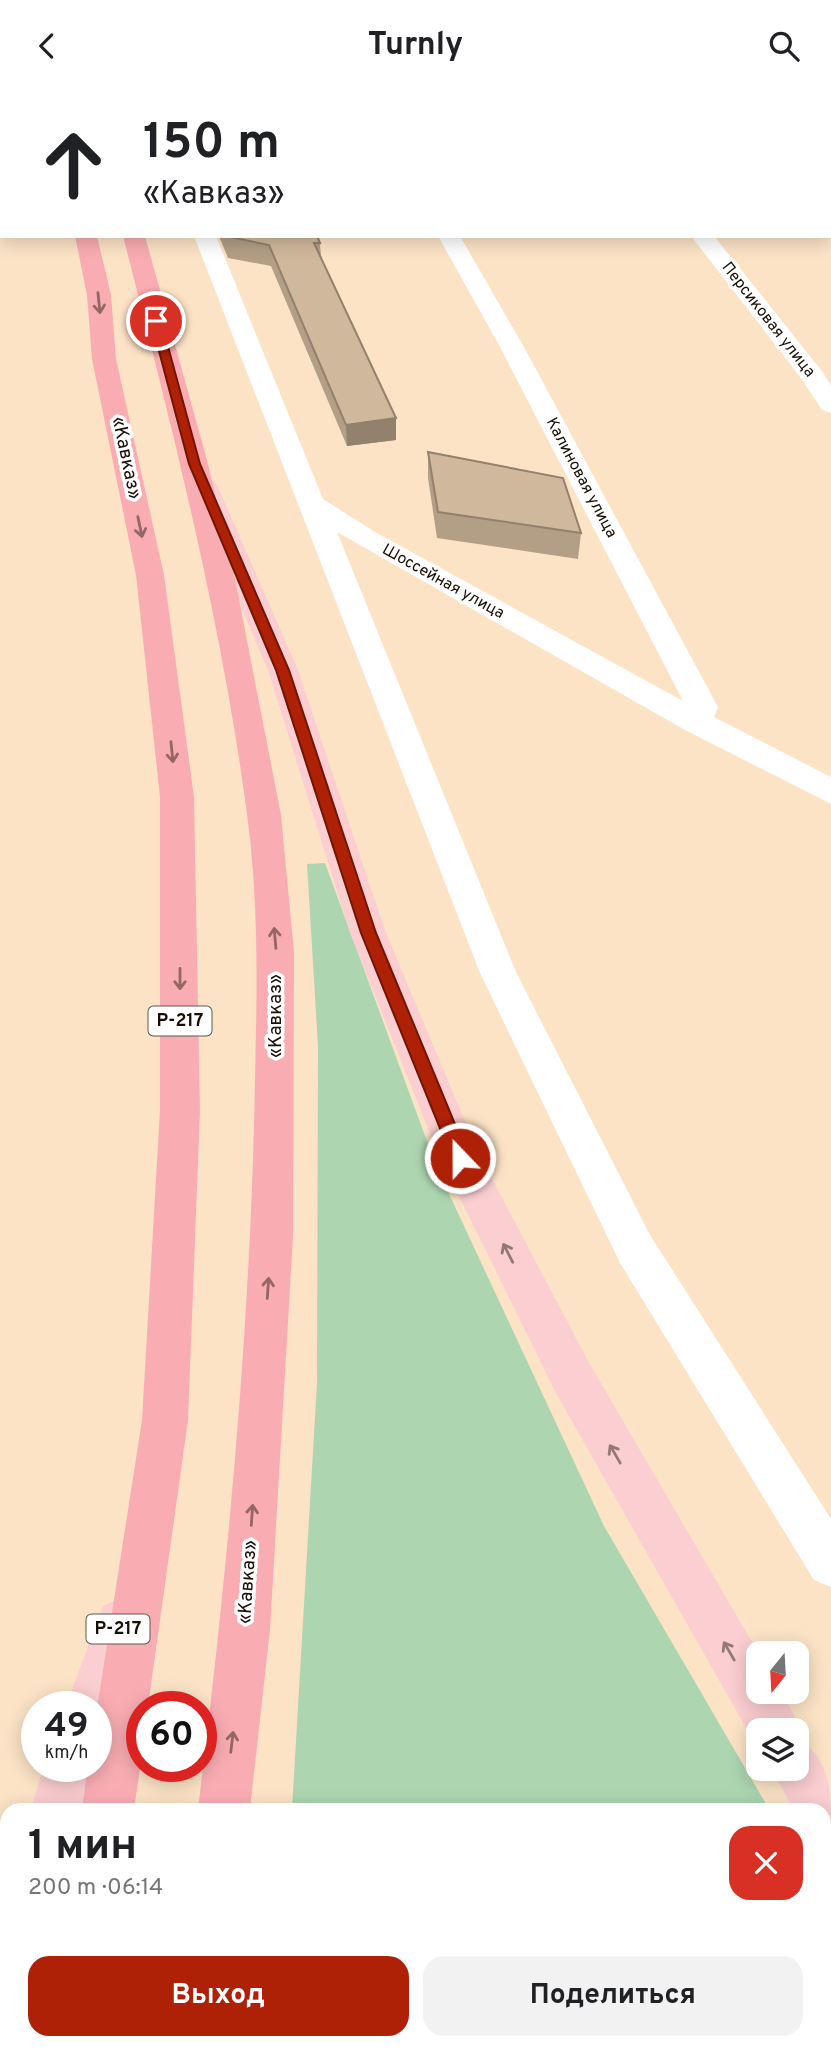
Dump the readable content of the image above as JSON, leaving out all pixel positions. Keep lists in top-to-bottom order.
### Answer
{
  "streets": {
    "highway": ["«Кавказ»", "Р-217"],
    "street": ["Персиковая улица", "Калиновая улица", "Шоссейная улица"]
  },
  "crossings": [
    ["«Кавказ»", "Р-217"],
    ["Калиновая улица", "Шоссейная улица"]
  ],
  "north": "bottom",
  "page": {
    "header": "Turnly",
    "turn": ["150 m", "«Кавказ»"],
    "speed": "49 km/h",
    "limit": "60",
    "heading": ["1 мин", "200 m · 06:14"],
    "buttons": ["Выход", "Поделиться"]
  }
}
